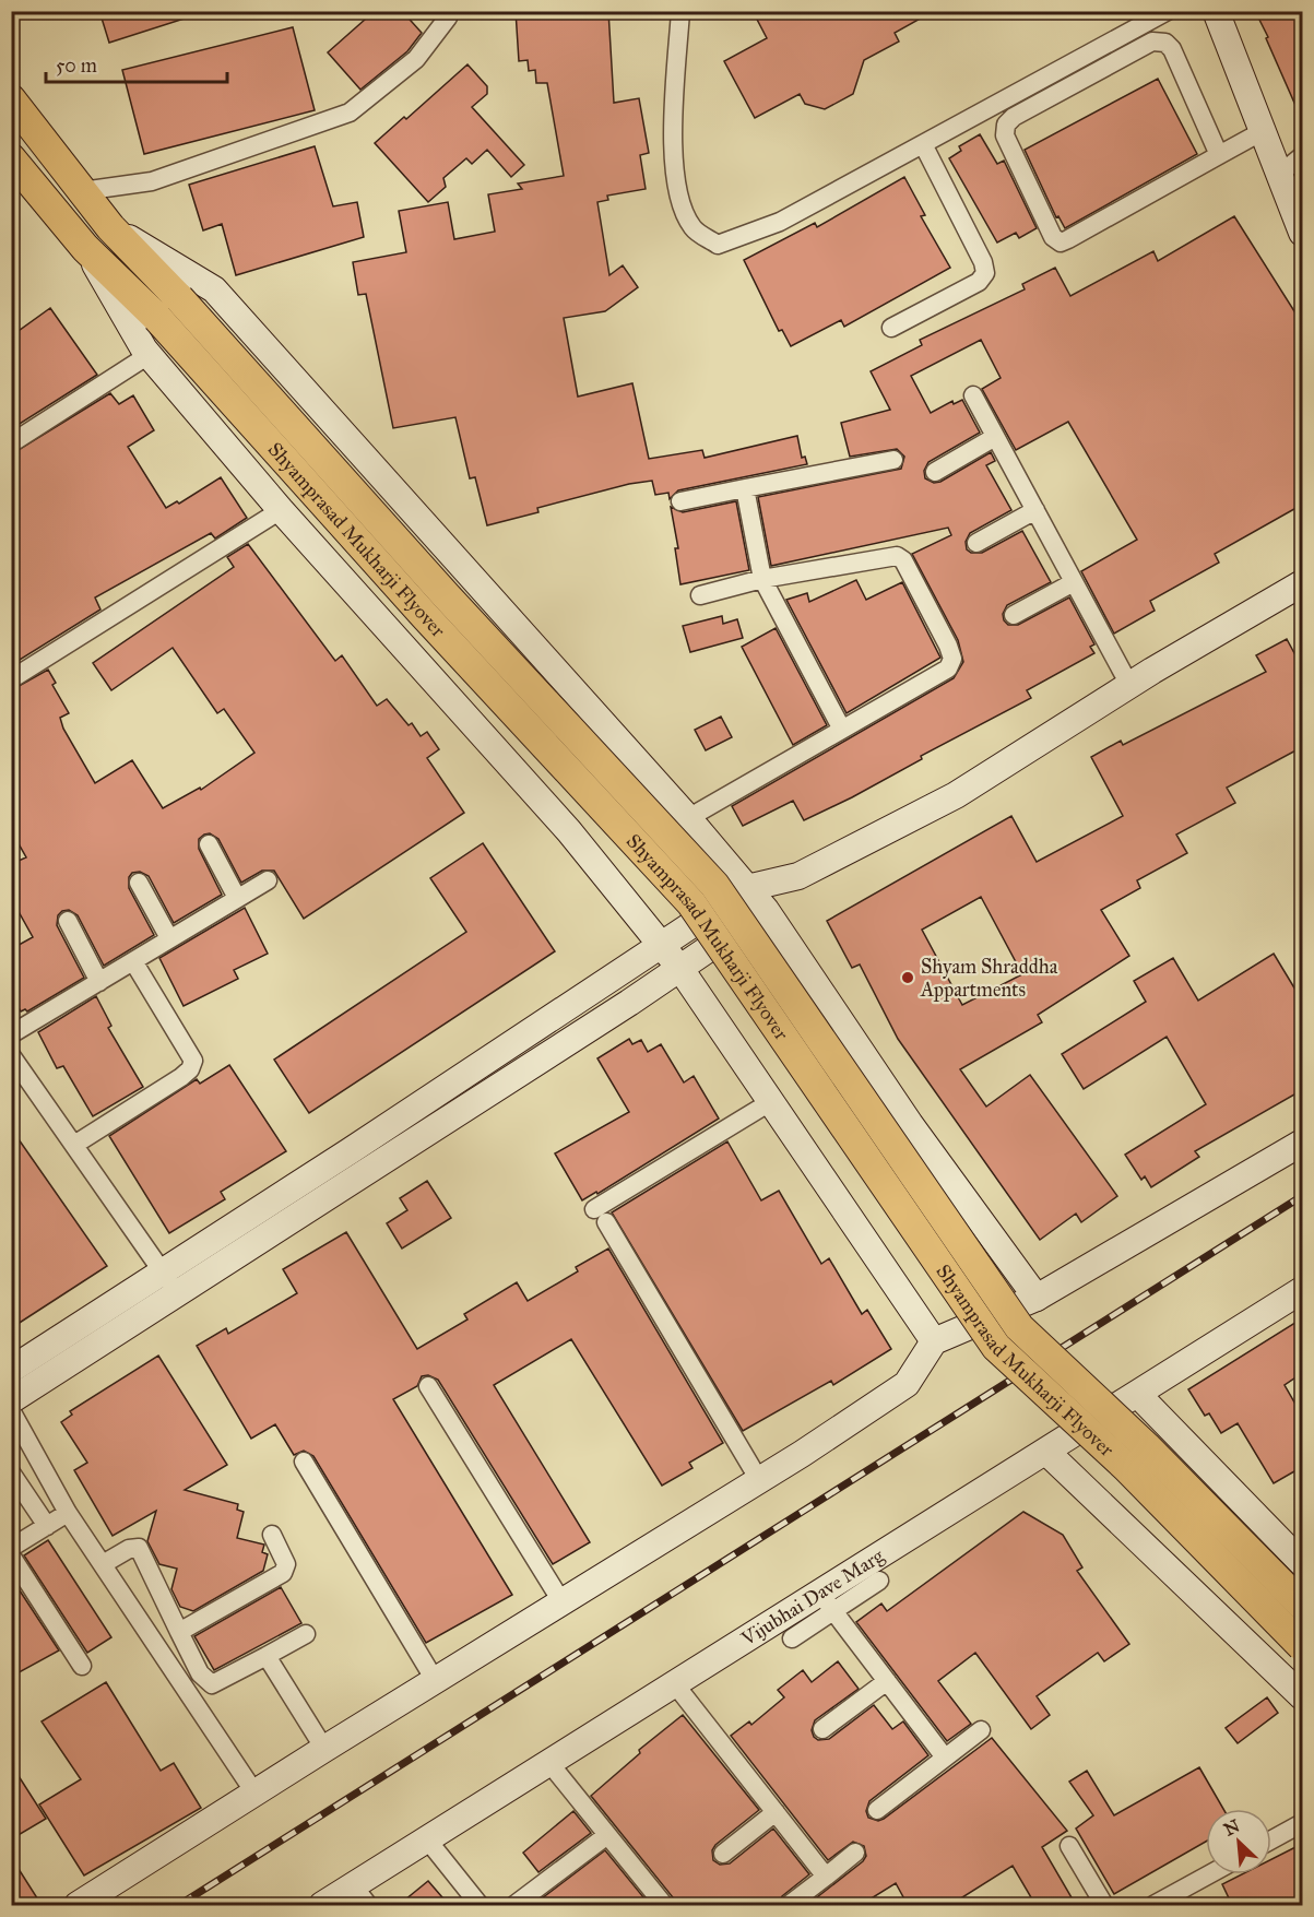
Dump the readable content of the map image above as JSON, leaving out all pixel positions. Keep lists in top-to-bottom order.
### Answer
{
  "streets": {
    "main road": ["Shyamprasad Mukharji Flyover"],
    "street": ["Vijubhai Dave Marg"]
  },
  "places": ["Shyam Shraddha Appartments"],
  "scale_bar": "50 m",
  "north": "top left"
}
